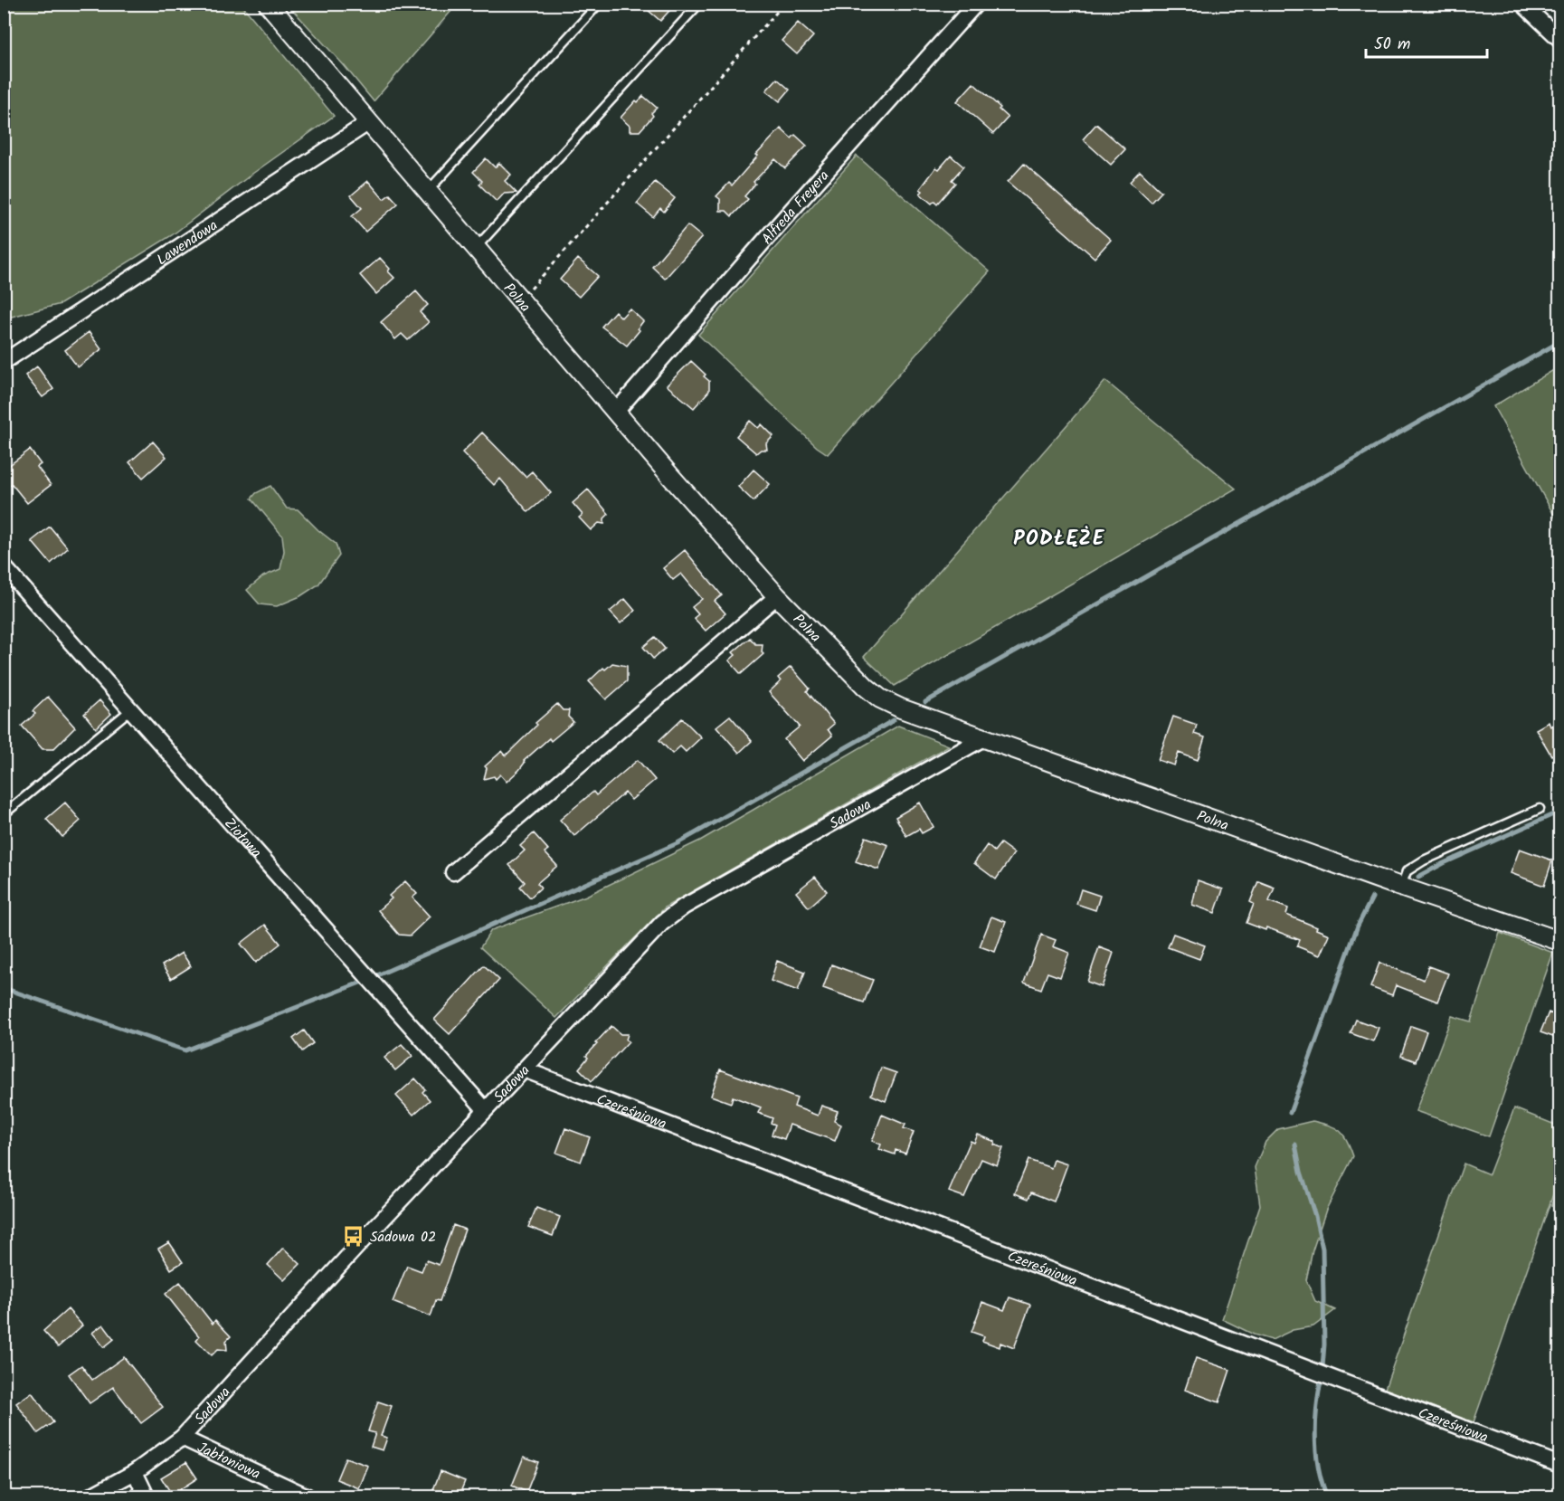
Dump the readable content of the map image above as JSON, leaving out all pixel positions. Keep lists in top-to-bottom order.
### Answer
{
  "streets": {
    "street": [
      "Alfreda Freyera",
      "Lawendowa",
      "Polna",
      "Sadowa",
      "Ziołowa",
      "Czereśniowa",
      "Jabłoniowa"
    ]
  },
  "crossings": [
    ["Alfreda Freyera", "Polna"],
    ["Lawendowa", "Polna"],
    ["Polna", "Sadowa"],
    ["Sadowa", "Ziołowa"],
    ["Sadowa", "Czereśniowa"],
    ["Sadowa", "Jabłoniowa"]
  ],
  "districts": ["PODŁĘŻE"],
  "places": {
    "bus stop": ["Sadowa 02"]
  },
  "scale_bar": "50 m"
}
